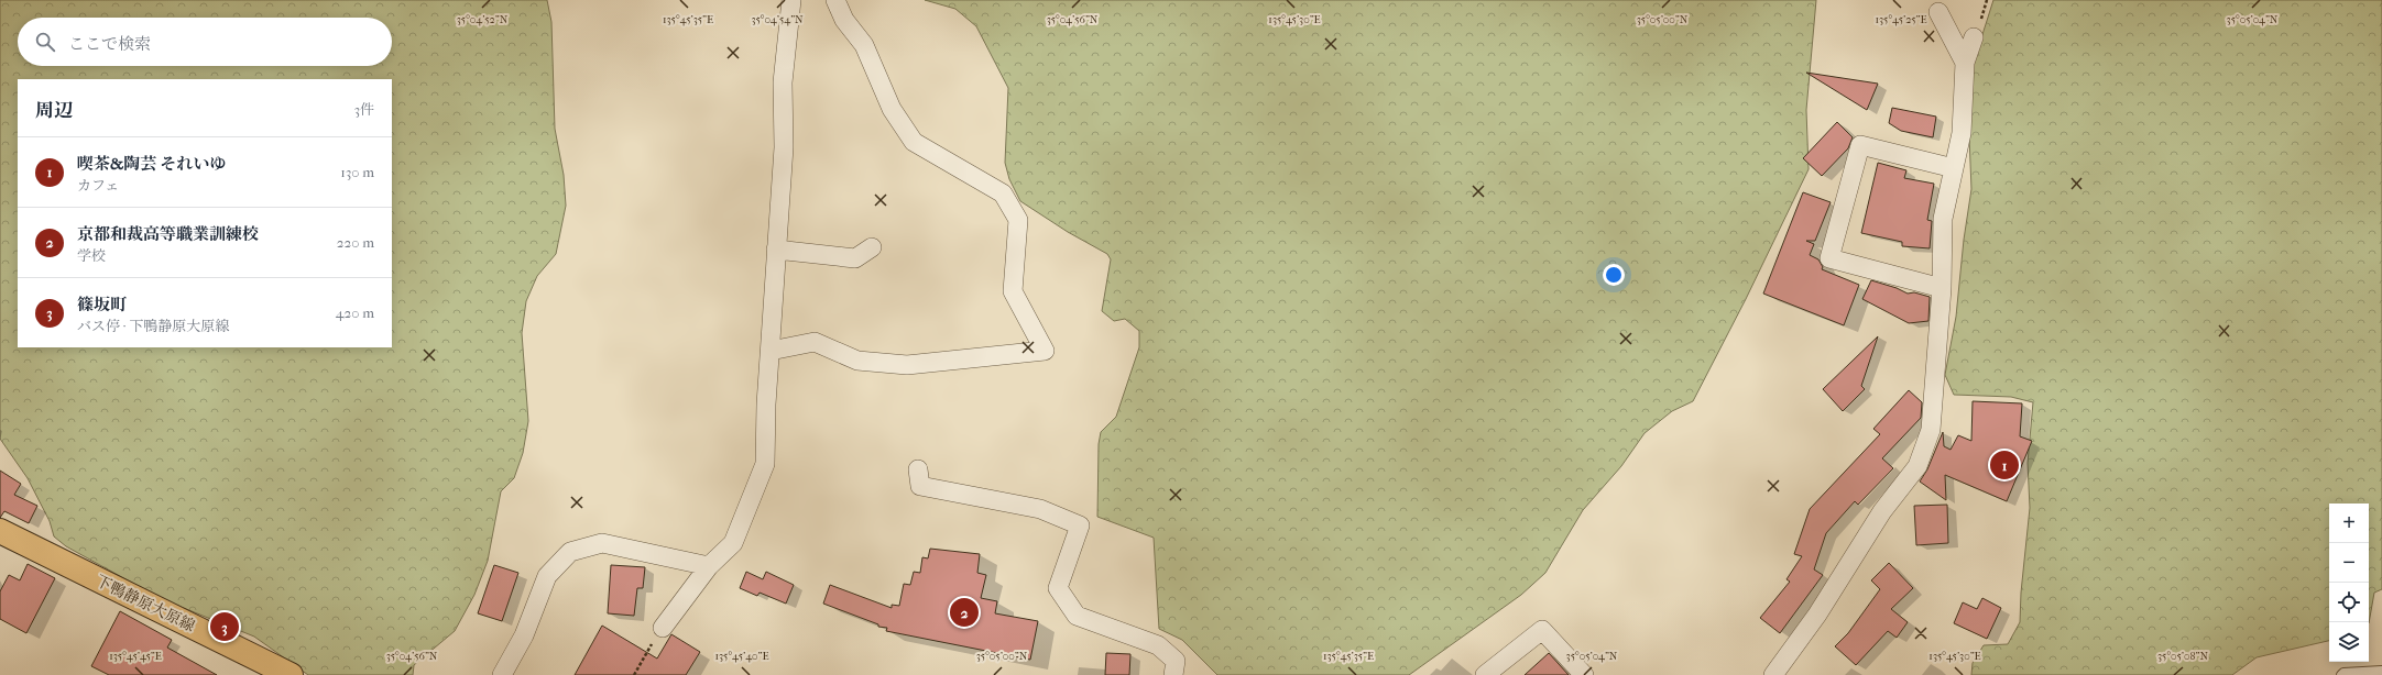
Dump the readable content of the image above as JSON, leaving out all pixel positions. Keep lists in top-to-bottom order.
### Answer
{
  "streets": {
    "main road": ["下鴨静原大原線"]
  },
  "page": {
    "search": "ここで検索",
    "heading": ["周辺", "3件"],
    "list": [
      {
        "mark": "1",
        "name": "喫茶&陶芸 それいゆ",
        "note": "カフェ",
        "value": "130 m"
      },
      {
        "mark": "2",
        "name": "京都和裁高等職業訓練校",
        "note": "学校",
        "value": "220 m"
      },
      {
        "mark": "3",
        "name": "篠坂町",
        "note": "バス停 · 下鴨静原大原線",
        "value": "420 m"
      }
    ],
    "pins": ["1", "2", "3"],
    "map_buttons": ["+", "−"]
  },
  "coordinates": [
    "35°04'52\"N",
    "135°45'35\"E",
    "35°04'54\"N",
    "35°04'56\"N",
    "135°45'30\"E",
    "35°05'00\"N",
    "135°45'25\"E",
    "35°05'04\"N",
    "135°45'45\"E",
    "35°05'08\"N",
    "135°45'40\"E"
  ]
}
